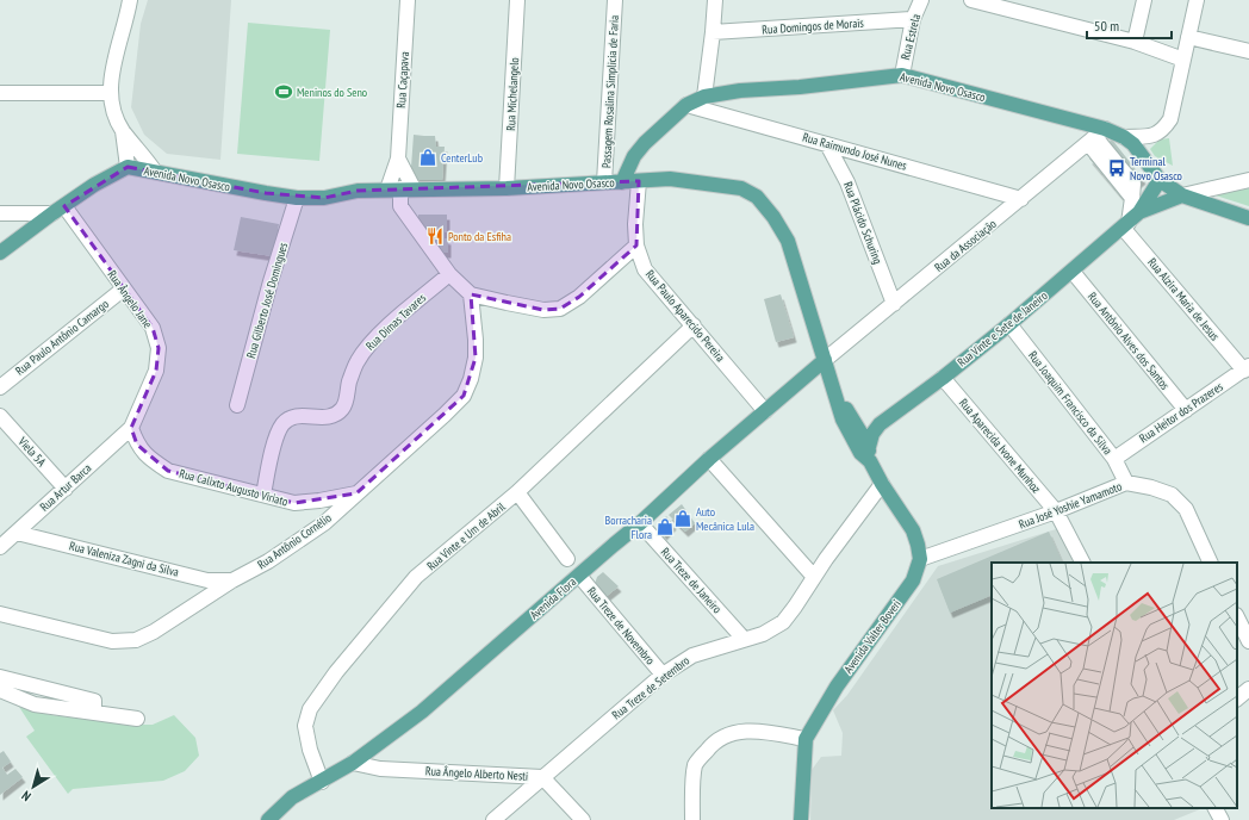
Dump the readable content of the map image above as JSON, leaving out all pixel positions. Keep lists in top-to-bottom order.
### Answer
{
  "streets": {
    "main road": [
      "Avenida Novo Osasco",
      "Rua Vinte e Sete de Janeiro",
      "Avenida Flora",
      "Avenida Valter Boveri"
    ],
    "street": [
      "Rua Domingos de Morais",
      "Rua Estrela",
      "Rua Caçapava",
      "Passagem Rosalina Simplicia de Faria",
      "Rua Michelangelo",
      "Rua Raimundo José Nunes",
      "Rua Plácido Schuring",
      "Rua da Associação",
      "Rua Ângelo Jane",
      "Rua Alzira Maria de Jesus",
      "Rua Gilberto José Domingues",
      "Rua Paulo Aparecido Pereira",
      "Rua Dimas Tavares",
      "Rua Paulo Antônio Camargo",
      "Rua Antônio Alves dos Santos",
      "Rua Joaquim Francisco da Silva",
      "Rua Heitor dos Prazeres",
      "Rua Aparecida Ivone Munhoz",
      "Viela 5A",
      "Rua Artur Barca",
      "Rua Calixto Augusto Viriato",
      "Rua José Yoshie Yamamoto",
      "Rua Vinte e Um de Abril",
      "Rua Antônio Cornélio",
      "Rua Valeniza Zagni da Silva",
      "Rua Treze de Janeiro",
      "Rua Treze de Novembro",
      "Rua Treze de Setembro",
      "Rua Ângelo Alberto Nesti"
    ]
  },
  "crossings": [
    ["Rua Domingos de Morais", "Rua Estrela"],
    ["Rua Estrela", "Avenida Novo Osasco"],
    ["Rua Caçapava", "Avenida Novo Osasco"],
    ["Avenida Novo Osasco", "Passagem Rosalina Simplicia de Faria"],
    ["Avenida Novo Osasco", "Rua Michelangelo"],
    ["Avenida Novo Osasco", "Rua Raimundo José Nunes"],
    ["Avenida Novo Osasco", "Rua da Associação"],
    ["Avenida Novo Osasco", "Rua Ângelo Jane"],
    ["Avenida Novo Osasco", "Rua Gilberto José Domingues"],
    ["Avenida Novo Osasco", "Rua Vinte e Sete de Janeiro"],
    ["Rua Raimundo José Nunes", "Rua Plácido Schuring"],
    ["Rua Raimundo José Nunes", "Rua da Associação"],
    ["Rua Plácido Schuring", "Rua da Associação"],
    ["Rua da Associação", "Avenida Flora"],
    ["Rua Ângelo Jane", "Rua Paulo Antônio Camargo"],
    ["Rua Ângelo Jane", "Rua Artur Barca"],
    ["Rua Ângelo Jane", "Rua Calixto Augusto Viriato"],
    ["Rua Alzira Maria de Jesus", "Rua Vinte e Sete de Janeiro"],
    ["Rua Alzira Maria de Jesus", "Rua Heitor dos Prazeres"],
    ["Rua Paulo Aparecido Pereira", "Rua Vinte e Um de Abril"],
    ["Rua Paulo Aparecido Pereira", "Avenida Flora"],
    ["Rua Dimas Tavares", "Rua Calixto Augusto Viriato"],
    ["Rua Vinte e Sete de Janeiro", "Rua Antônio Alves dos Santos"],
    ["Rua Vinte e Sete de Janeiro", "Rua Joaquim Francisco da Silva"],
    ["Rua Vinte e Sete de Janeiro", "Rua Aparecida Ivone Munhoz"],
    ["Rua Antônio Alves dos Santos", "Rua Heitor dos Prazeres"],
    ["Rua Joaquim Francisco da Silva", "Rua Heitor dos Prazeres"],
    ["Rua Joaquim Francisco da Silva", "Rua José Yoshie Yamamoto"],
    ["Rua Aparecida Ivone Munhoz", "Rua José Yoshie Yamamoto"],
    ["Viela 5A", "Rua Artur Barca"],
    ["Rua Artur Barca", "Rua Calixto Augusto Viriato"],
    ["Rua Artur Barca", "Rua Valeniza Zagni da Silva"],
    ["Rua Calixto Augusto Viriato", "Rua Antônio Cornélio"],
    ["Rua José Yoshie Yamamoto", "Avenida Valter Boveri"],
    ["Rua Vinte e Um de Abril", "Avenida Flora"],
    ["Rua Antônio Cornélio", "Rua Valeniza Zagni da Silva"],
    ["Rua Treze de Janeiro", "Avenida Flora"],
    ["Rua Treze de Janeiro", "Rua Treze de Setembro"],
    ["Avenida Flora", "Rua Treze de Novembro"],
    ["Avenida Flora", "Rua Ângelo Alberto Nesti"],
    ["Rua Treze de Novembro", "Rua Treze de Setembro"],
    ["Rua Treze de Setembro", "Rua Ângelo Alberto Nesti"]
  ],
  "places": {
    "sports": ["Meninos do Seno"],
    "shop": ["CenterLub", "Auto Mecânica Lula", "Borracharia Flora"],
    "bus stop": ["Terminal Novo Osasco"],
    "restaurant": ["Ponto da Esfiha"]
  },
  "scale_bar": "50 m",
  "north": "bottom left"
}
